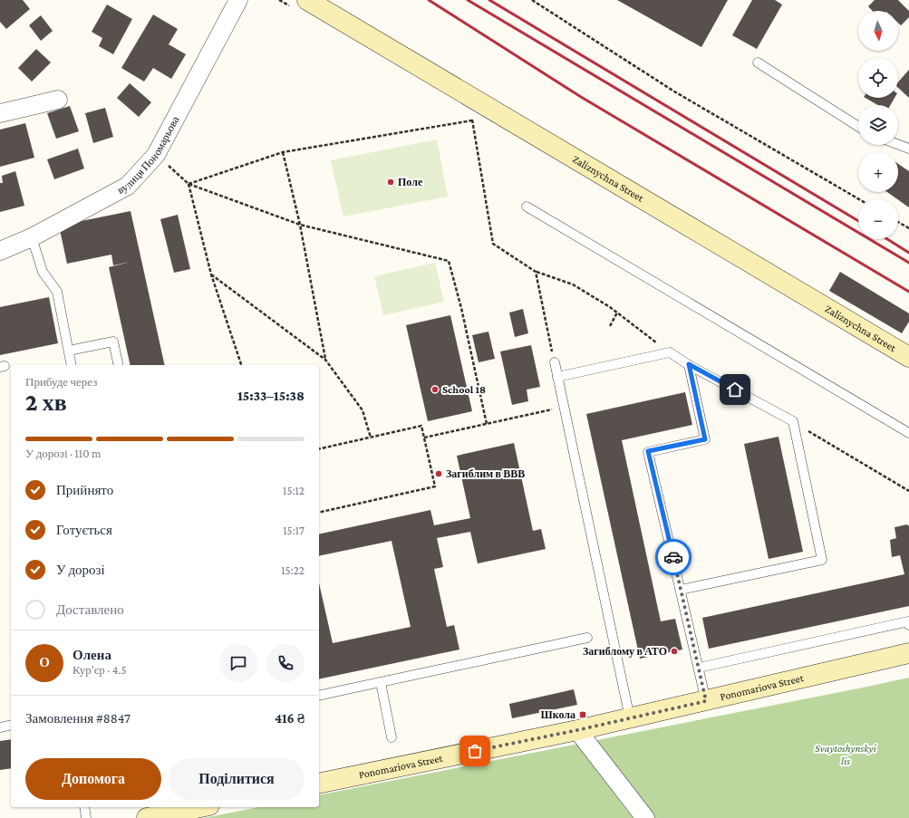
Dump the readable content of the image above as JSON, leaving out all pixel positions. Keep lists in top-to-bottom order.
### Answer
{
  "streets": {
    "street": ["вулиця Пономарьова", "Zaliznychna Street", "Ponomariova Street"]
  },
  "parks": ["Svaytoshynskyi lis"],
  "places": {
    "other": [
      "Поле",
      "School 18",
      "Загиблим в ВВВ",
      "Загиблому в АТО"
    ],
    "transit": ["Школа"]
  },
  "north": "bottom",
  "page": {
    "map_buttons": ["+", "−"],
    "heading": ["2 хв", "Прибуде через", "15:33–15:38"],
    "panel": [
      "Олена",
      "Кур’єр · 4.5",
      "Замовлення #8847",
      "416 ₴"
    ],
    "bar": "У дорозі · 110 m",
    "list": [
      ["Прийнято", "15:12"],
      ["Готується", "15:17"],
      ["У дорозі", "15:22"],
      "Доставлено"
    ],
    "round": "О",
    "buttons": ["Допомога", "Поділитися"]
  }
}
